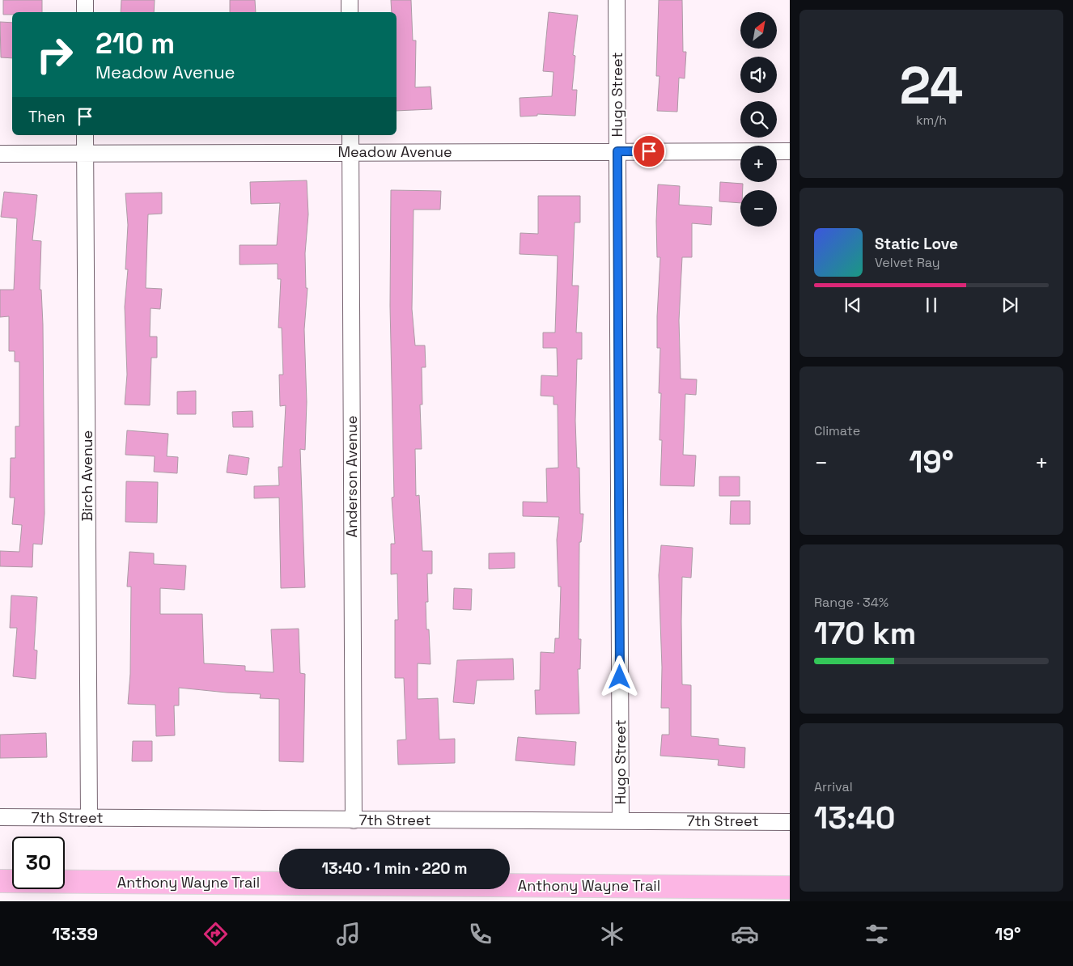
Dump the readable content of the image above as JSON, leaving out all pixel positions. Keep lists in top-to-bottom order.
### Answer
{
  "streets": {
    "highway": ["Anthony Wayne Trail"],
    "street": [
      "Hugo Street",
      "Meadow Avenue",
      "Birch Avenue",
      "Anderson Avenue",
      "7th Street"
    ]
  },
  "crossings": [
    ["Hugo Street", "Meadow Avenue"],
    ["Hugo Street", "7th Street"],
    ["Meadow Avenue", "Birch Avenue"],
    ["Meadow Avenue", "Anderson Avenue"],
    ["Birch Avenue", "7th Street"],
    ["Anderson Avenue", "7th Street"]
  ],
  "north": "top right",
  "page": {
    "tile": [
      ["24", "km/h"],
      "Climate",
      ["Range · 34%", "170 km"],
      ["Arrival", "13:40"]
    ],
    "map_buttons": ["+", "−"],
    "turn": ["210 m", "Meadow Avenue"],
    "then": "Then",
    "song": ["Static Love", "Velvet Ray"],
    "heat": ["−", "19°", "+"],
    "limit": "30",
    "trip": "13:40 · 1 min · 220 m",
    "tabs": ["13:39", "19°"]
  }
}
